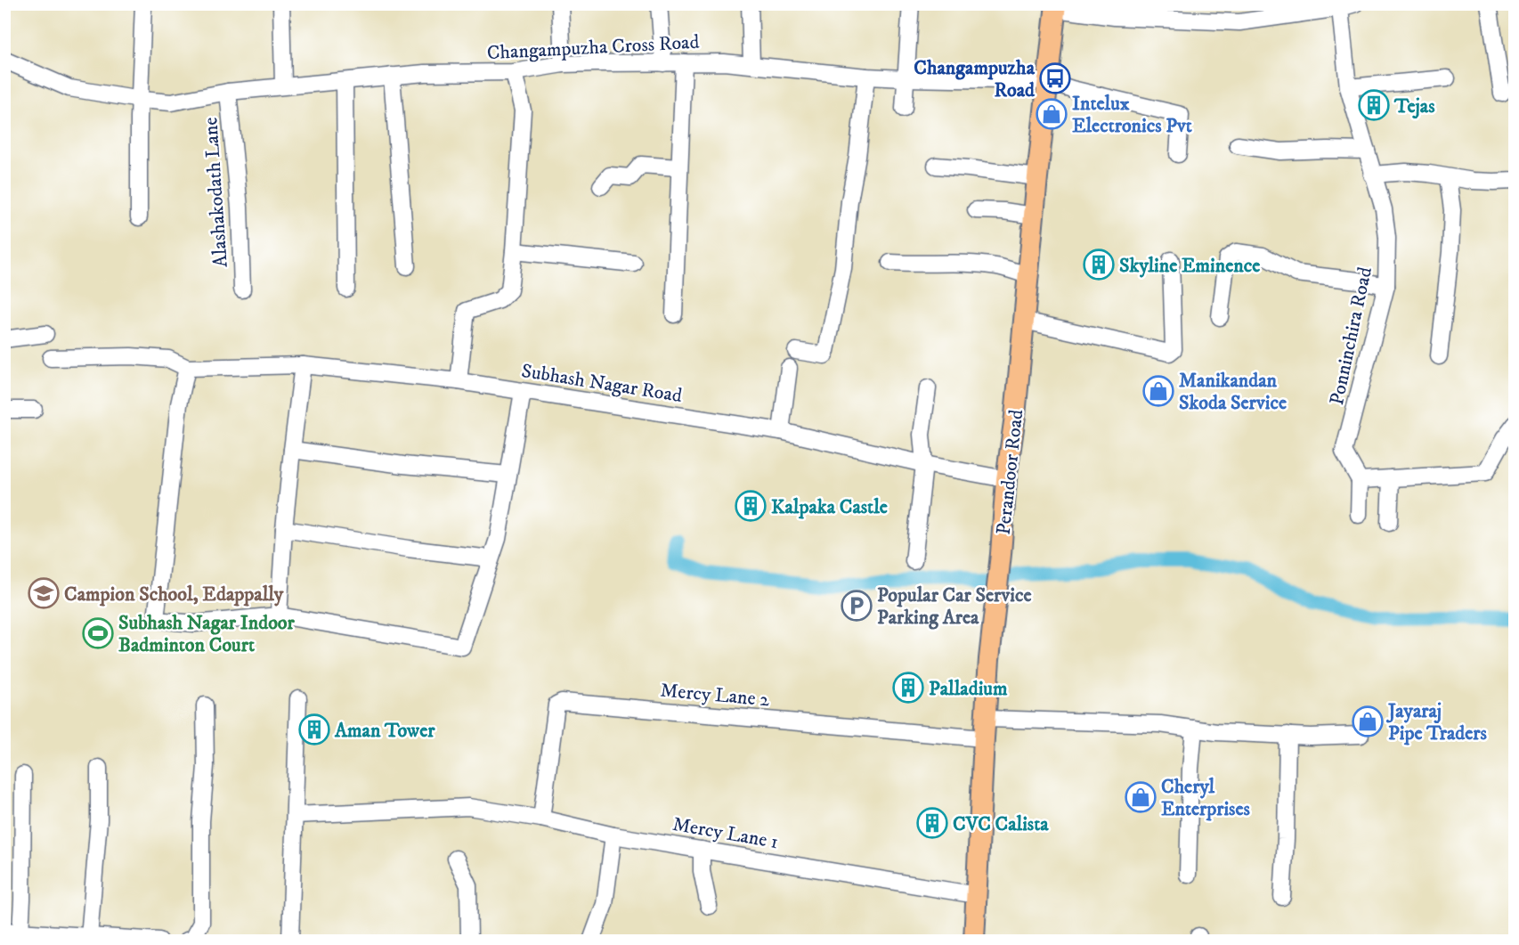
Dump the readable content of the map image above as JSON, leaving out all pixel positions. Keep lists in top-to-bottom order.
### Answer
{
  "streets": {
    "main road": ["Perandoor Road"],
    "street": [
      "Changampuzha Cross Road",
      "Alashakodath Lane",
      "Ponninchira Road",
      "Subhash Nagar Road",
      "Mercy Lane 2",
      "Mercy Lane 1"
    ]
  },
  "crossings": [
    ["Changampuzha Cross Road", "Alashakodath Lane"],
    ["Changampuzha Cross Road", "Perandoor Road"],
    ["Subhash Nagar Road", "Perandoor Road"],
    ["Perandoor Road", "Mercy Lane 2"],
    ["Perandoor Road", "Mercy Lane 1"],
    ["Mercy Lane 2", "Mercy Lane 1"]
  ],
  "places": {
    "bus stop": ["Changampuzha Road"],
    "building": [
      "Tejas",
      "Skyline Eminence",
      "Kalpaka Castle",
      "Palladium",
      "Aman Tower",
      "CVC Calista"
    ],
    "shop": [
      "Intelux Electronics Pvt",
      "Manikandan Skoda Service",
      "Jayaraj Pipe Traders",
      "Cheryl Enterprises"
    ],
    "school or university": ["Campion School, Edappally"],
    "parking": ["Popular Car Service Parking Area"],
    "sports": ["Subhash Nagar Indoor Badminton Court"]
  }
}
